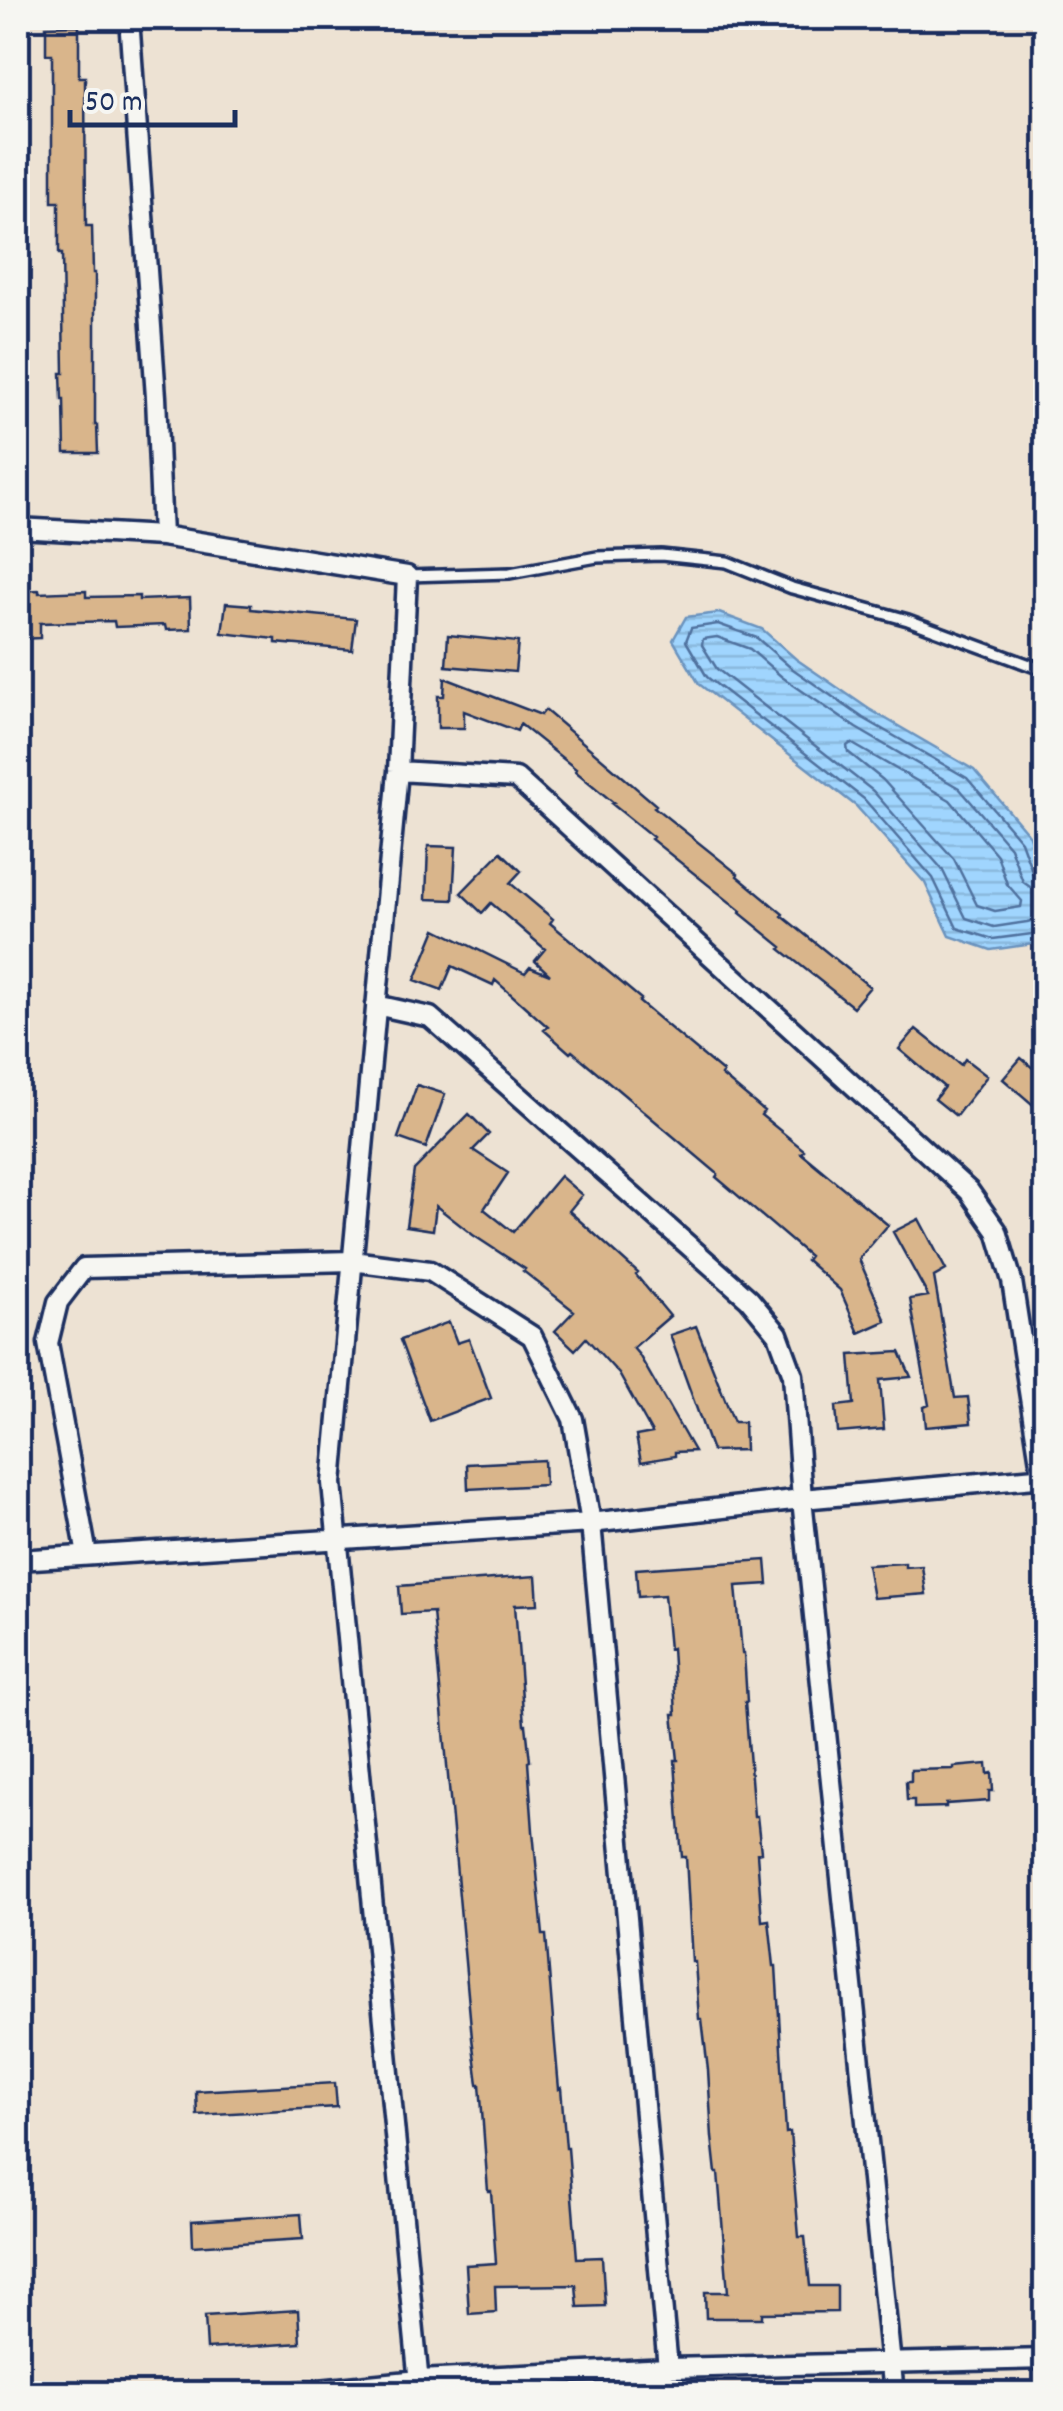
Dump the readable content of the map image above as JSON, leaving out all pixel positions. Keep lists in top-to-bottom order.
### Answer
{
  "scale_bar": "50 m"
}
